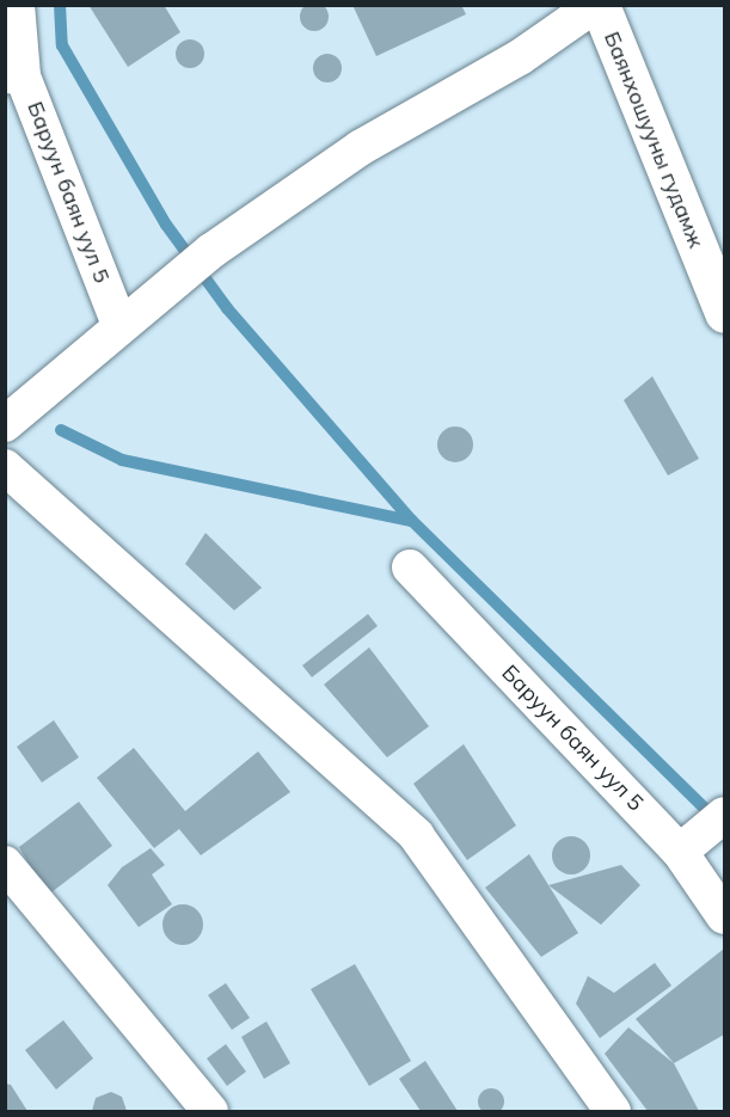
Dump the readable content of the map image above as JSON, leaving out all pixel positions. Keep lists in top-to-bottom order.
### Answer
{
  "streets": {
    "main road": ["Баянхошууны гудамж"],
    "street": ["Баруун баян уул 5"]
  }
}
